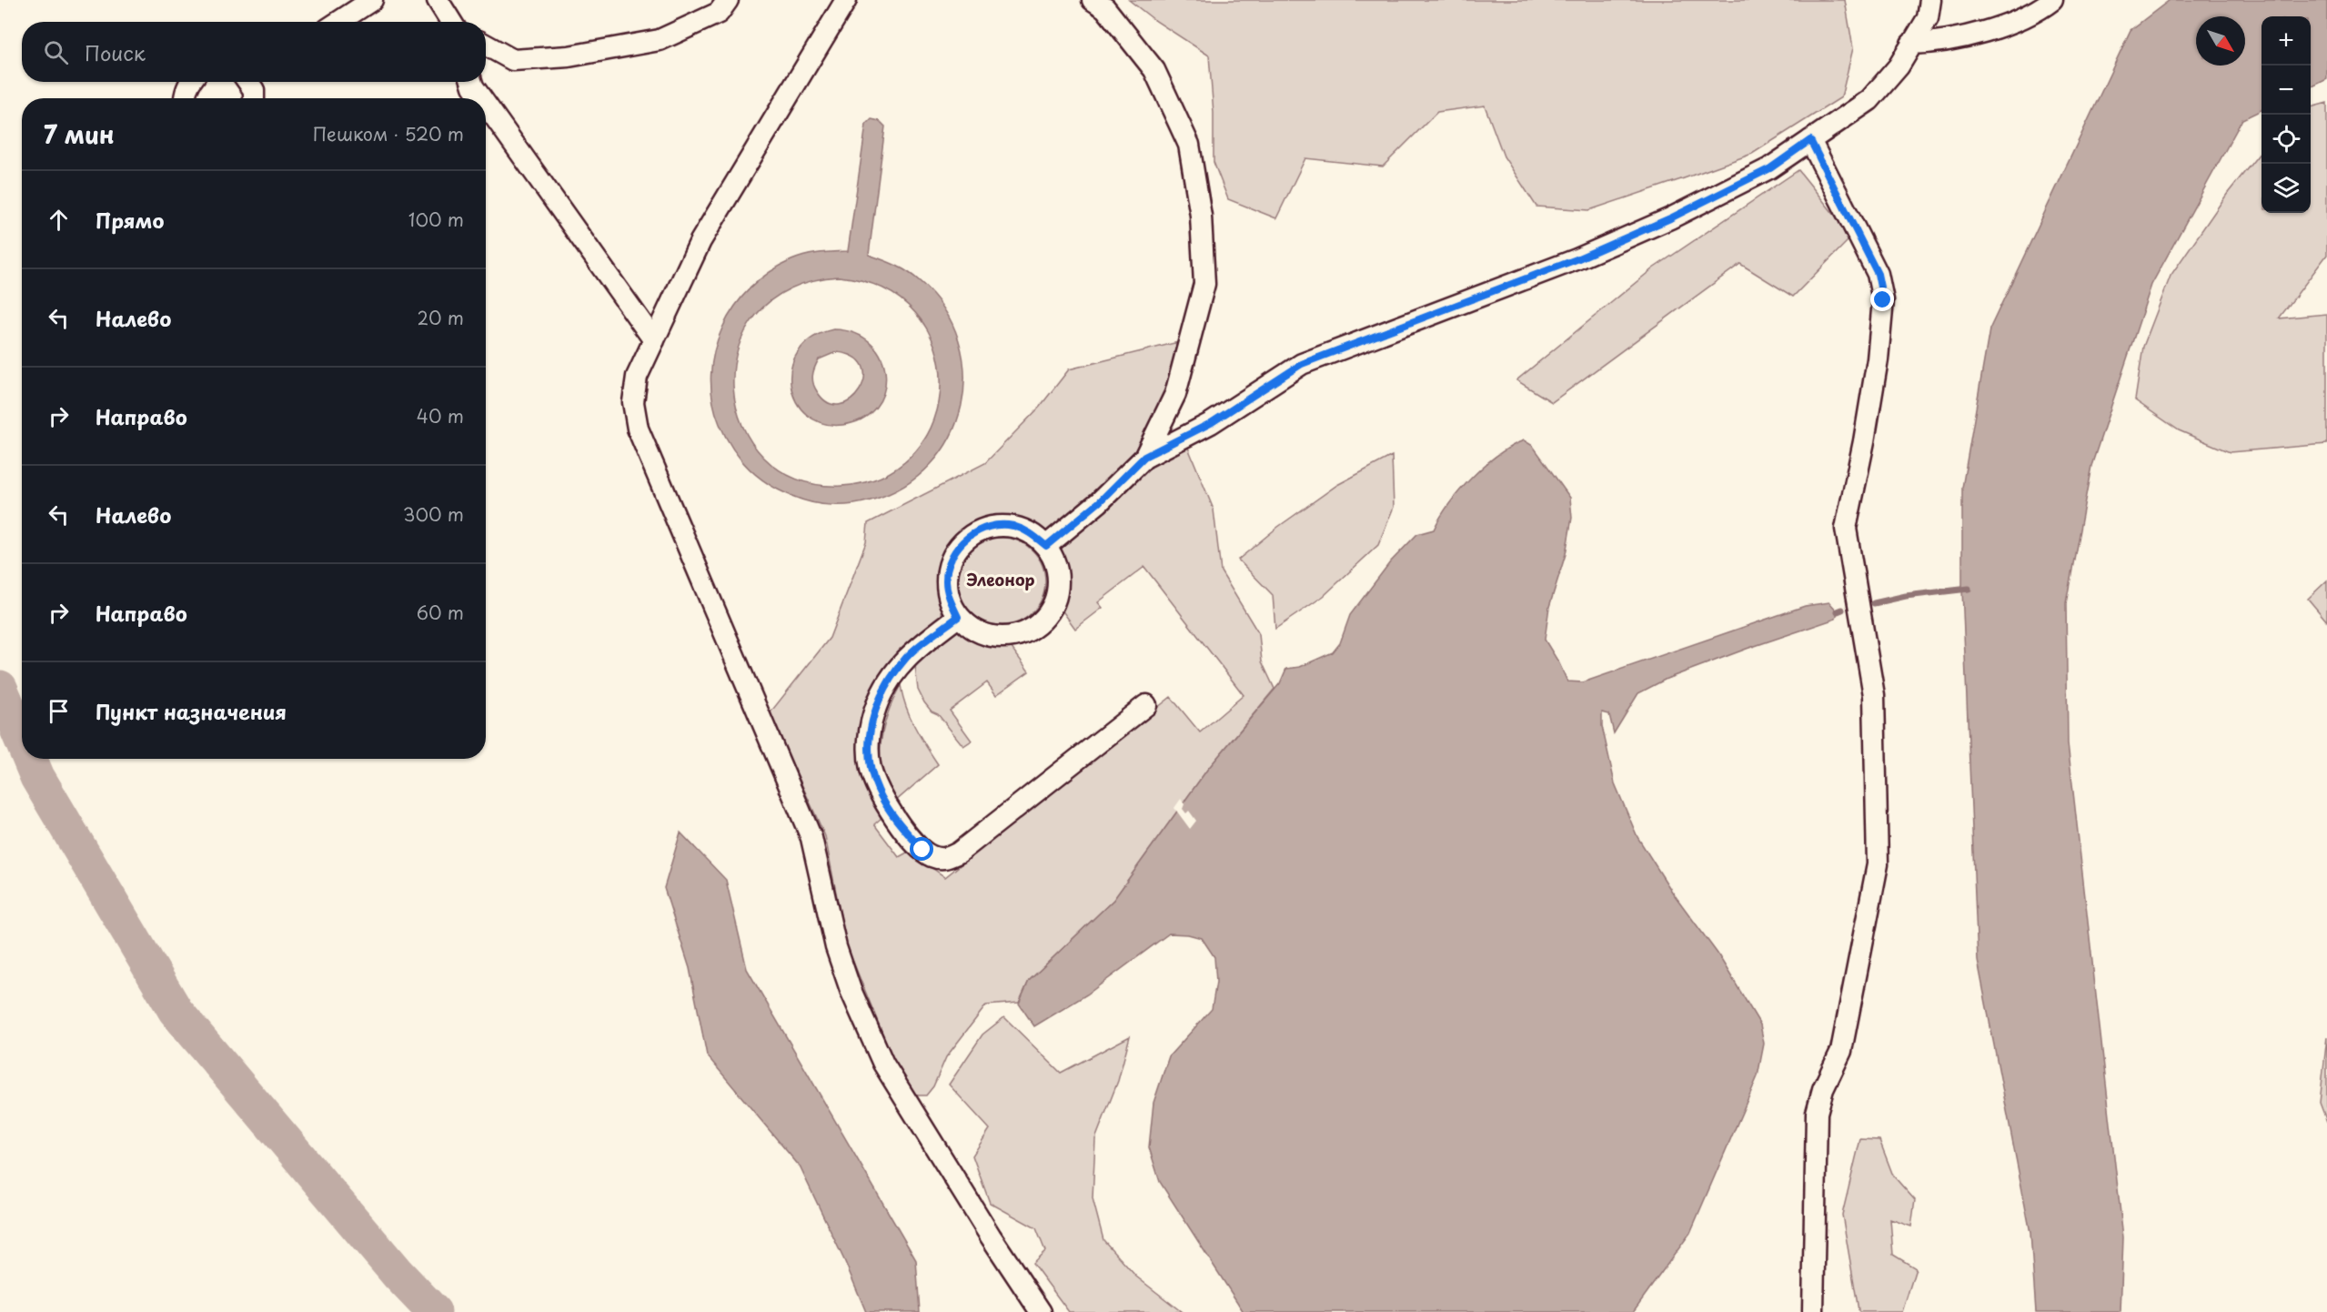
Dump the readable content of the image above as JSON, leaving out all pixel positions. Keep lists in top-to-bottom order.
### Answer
{
  "districts": ["Элеонор"],
  "north": "bottom right",
  "page": {
    "map_buttons": ["+", "−"],
    "search": "Поиск",
    "heading": ["7 мин", "Пешком · 520 m"],
    "list": [
      ["Прямо", "100 m"],
      ["Налево", "20 m"],
      ["Направо", "40 m"],
      ["Налево", "300 m"],
      ["Направо", "60 m"],
      "Пункт назначения"
    ]
  }
}
